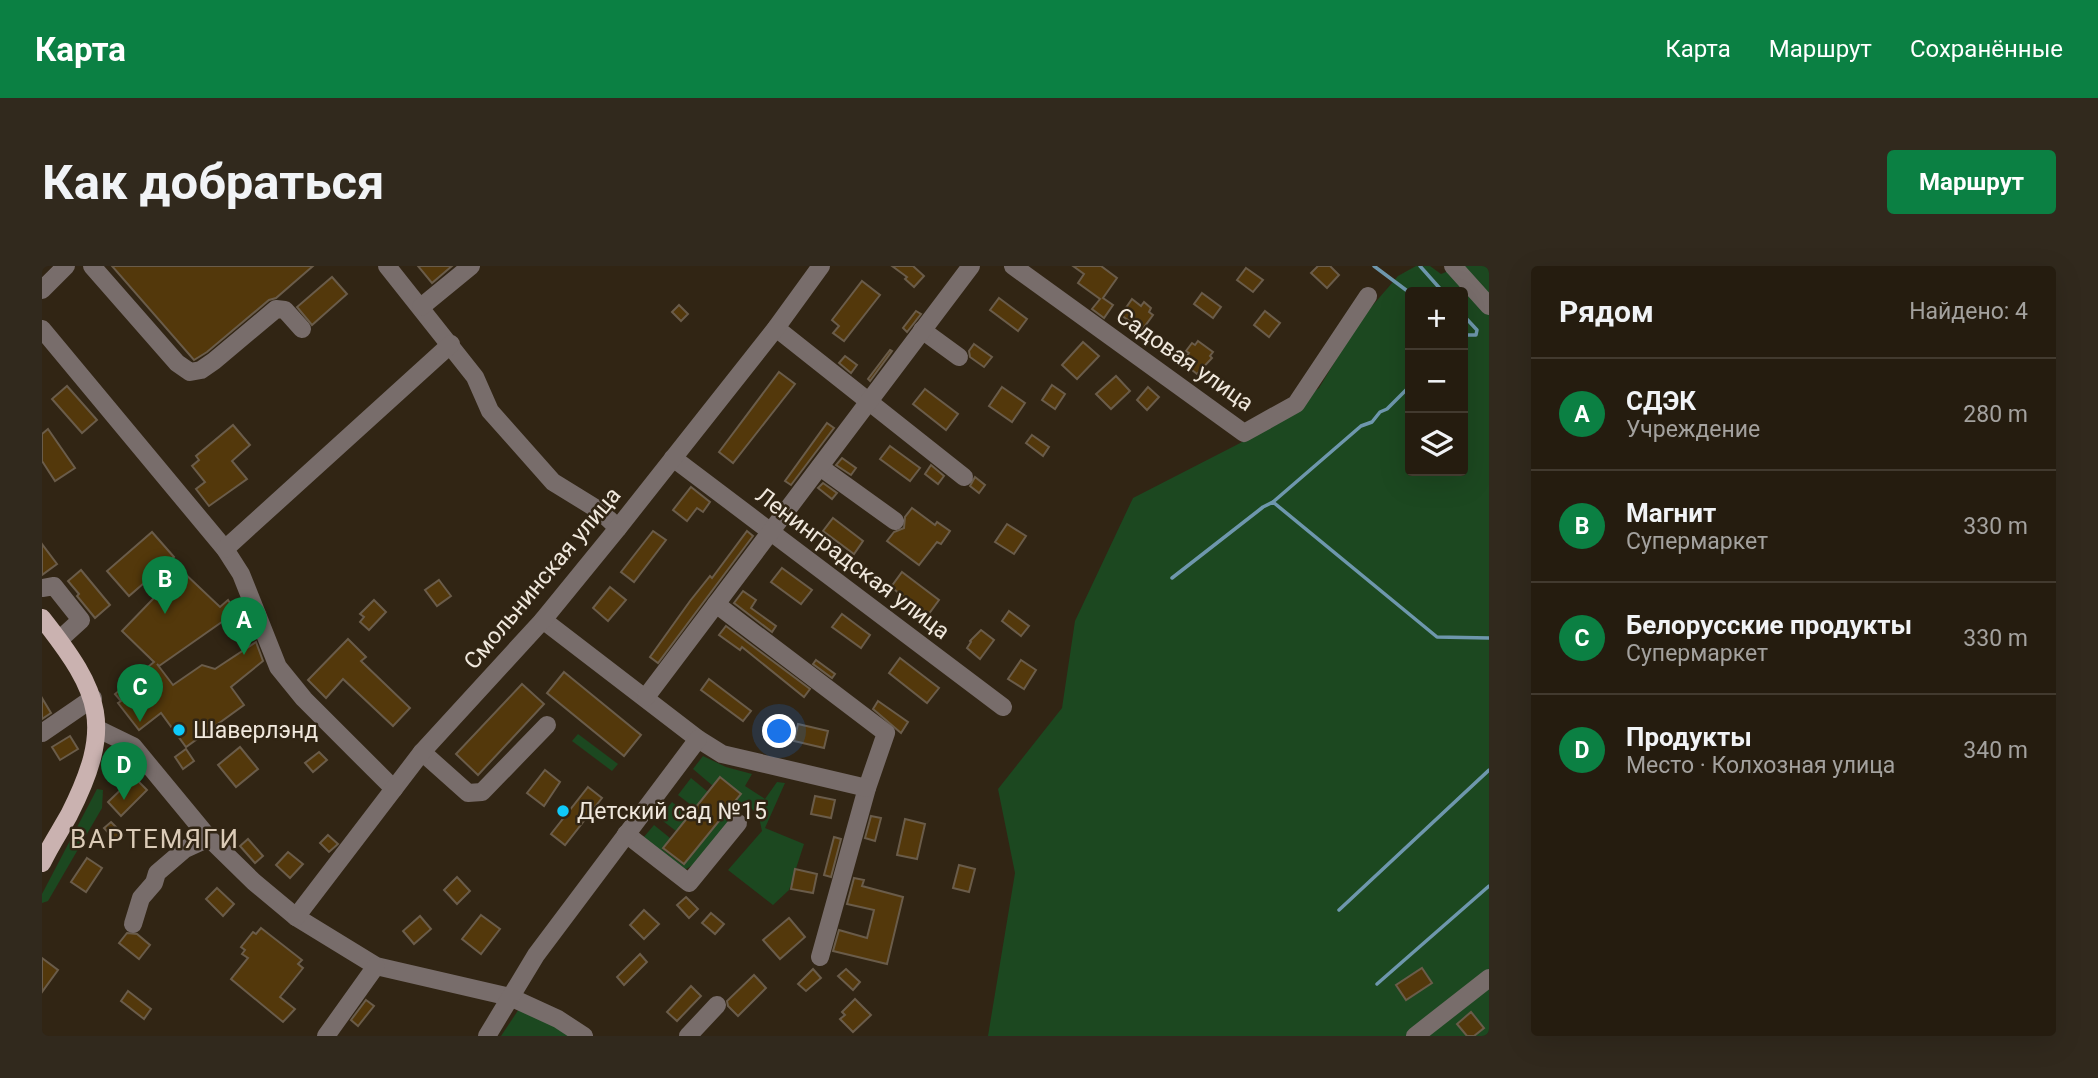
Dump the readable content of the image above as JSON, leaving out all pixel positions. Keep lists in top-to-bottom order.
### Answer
{
  "streets": {
    "street": ["Садовая улица", "Ленинградская улица", "Смольнинская улица"]
  },
  "crossings": [
    ["Ленинградская улица", "Смольнинская улица"]
  ],
  "districts": ["ВАРТЕМЯГИ"],
  "places": ["Шаверлэнд", "Детский сад №15"],
  "page": {
    "header": "Карта",
    "nav": ["Карта", "Маршрут", "Сохранённые"],
    "buttons": "Маршрут",
    "title": "Как добраться",
    "heading": ["Рядом", "Найдено: 4"],
    "map_buttons": ["+", "−"],
    "list": [
      {
        "mark": "A",
        "name": "СДЭК",
        "note": "Учреждение",
        "value": "280 m"
      },
      {
        "mark": "B",
        "name": "Магнит",
        "note": "Супермаркет",
        "value": "330 m"
      },
      {
        "mark": "C",
        "name": "Белорусские продукты",
        "note": "Супермаркет",
        "value": "330 m"
      },
      {
        "mark": "D",
        "name": "Продукты",
        "note": "Место · Колхозная улица",
        "value": "340 m"
      }
    ],
    "pins": [
      "B",
      "A",
      "C",
      "D"
    ]
  }
}
